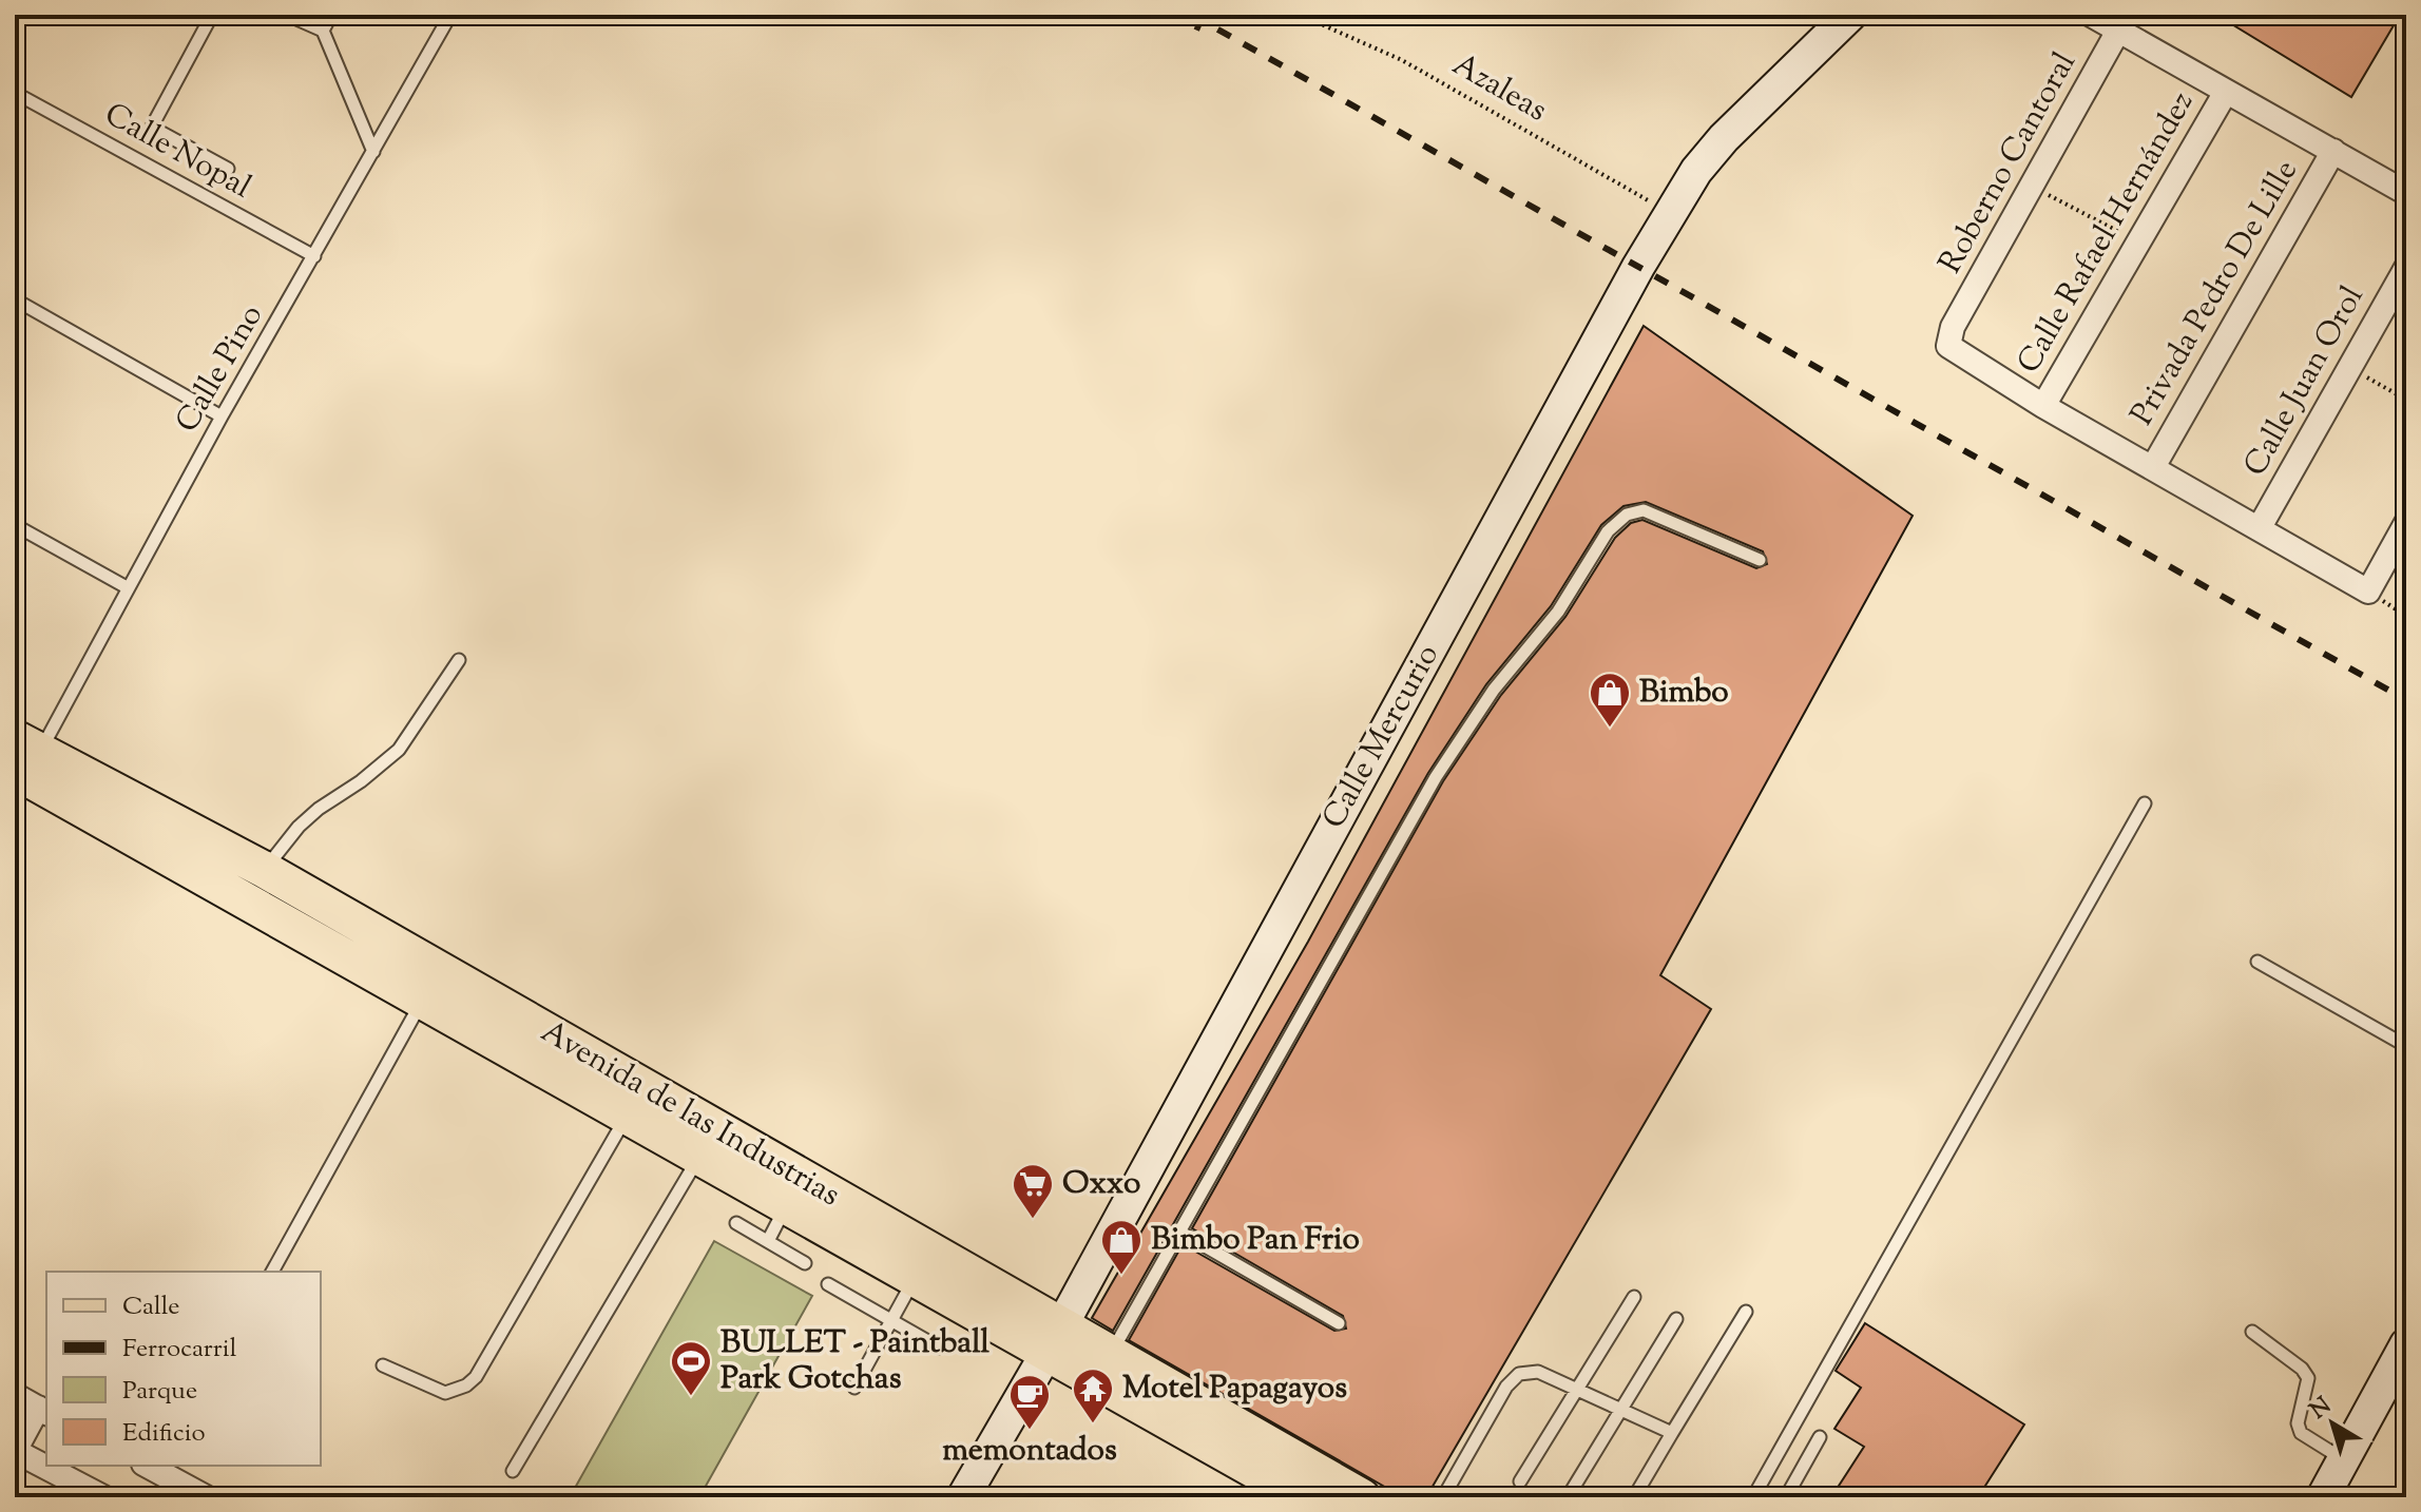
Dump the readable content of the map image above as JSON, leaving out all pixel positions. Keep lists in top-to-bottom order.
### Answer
{
  "streets": {
    "main road": ["Calle Mercurio", "Avenida de las Industrias"],
    "street": [
      "Roberno Cantoral",
      "Calle Rafael Hernández",
      "Privada Pedro De Lille",
      "Calle Juan Orol"
    ],
    "lane": ["Calle Nopal", "Calle Pino"],
    "path": ["Azaleas"]
  },
  "crossings": [
    ["Azaleas", "Calle Mercurio"],
    ["Calle Nopal", "Calle Pino"],
    ["Roberno Cantoral", "Calle Rafael Hernández"],
    ["Calle Pino", "Avenida de las Industrias"],
    ["Calle Mercurio", "Avenida de las Industrias"]
  ],
  "places": {
    "shop": ["Bimbo", "Bimbo Pan Frio"],
    "supermarket": ["Oxxo"],
    "sports": ["BULLET - Paintball Park Gotchas"],
    "temple": ["Motel Papagayos"],
    "cafe": ["memontados"]
  },
  "legend": [
    "Calle",
    "Ferrocarril",
    "Parque",
    "Edificio"
  ],
  "north": "top left"
}
